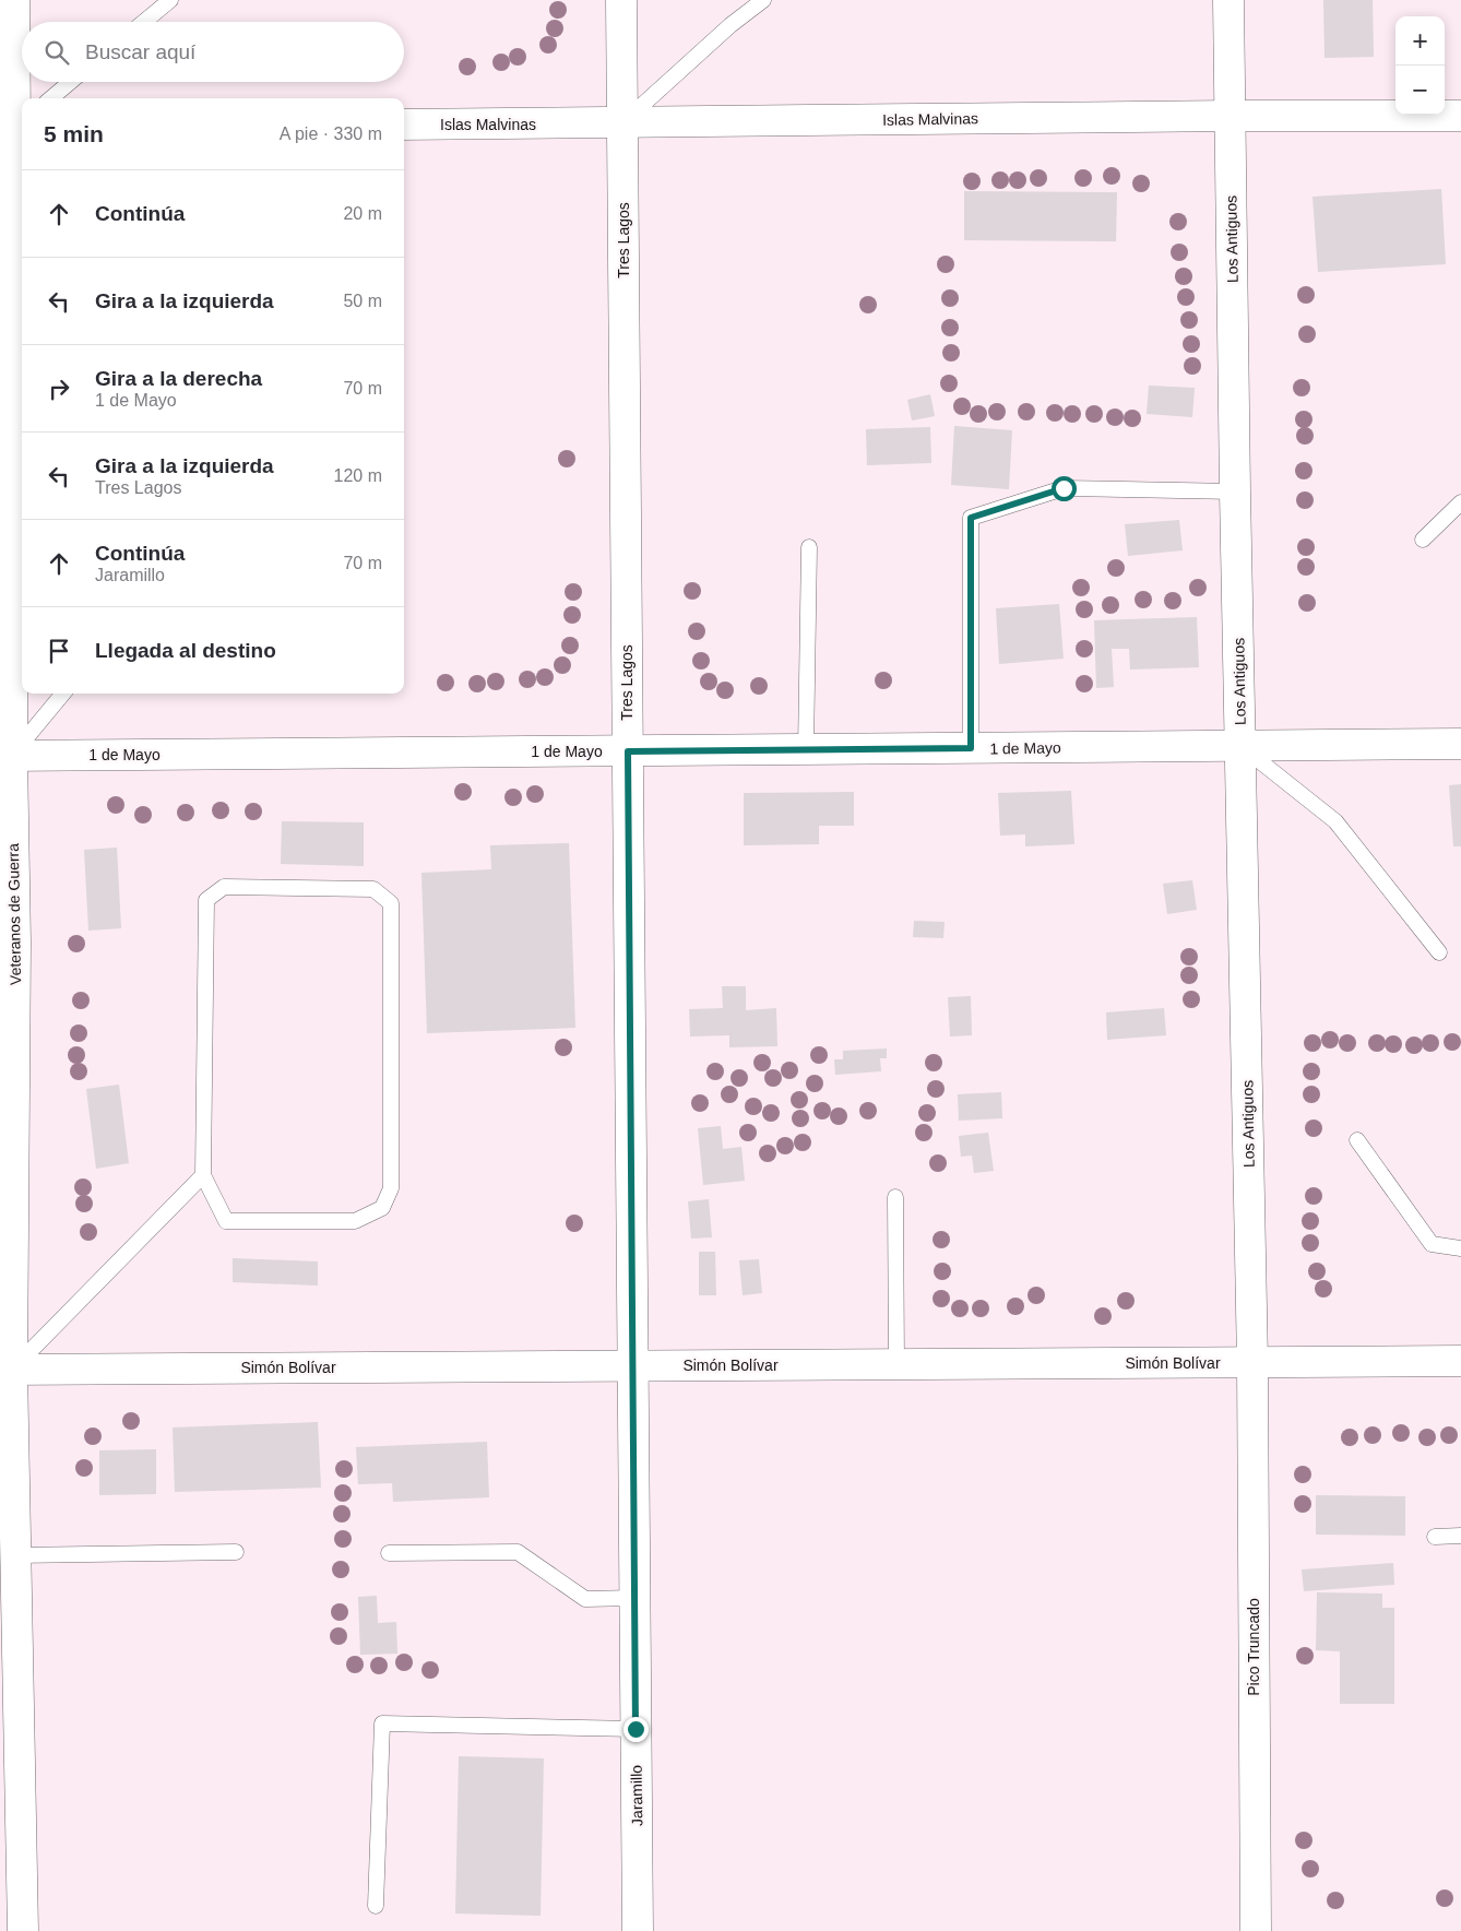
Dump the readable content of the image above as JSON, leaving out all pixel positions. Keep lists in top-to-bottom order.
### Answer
{
  "streets": {
    "street": [
      "Islas Malvinas",
      "Los Antiguos",
      "Tres Lagos",
      "1 de Mayo",
      "Veteranos de Guerra",
      "Simón Bolívar",
      "Pico Truncado",
      "Jaramillo"
    ]
  },
  "crossings": [
    ["Islas Malvinas", "Los Antiguos"],
    ["Islas Malvinas", "Tres Lagos"],
    ["Los Antiguos", "1 de Mayo"],
    ["Los Antiguos", "Simón Bolívar"],
    ["Los Antiguos", "Pico Truncado"],
    ["Tres Lagos", "1 de Mayo"],
    ["Tres Lagos", "Simón Bolívar"],
    ["Tres Lagos", "Jaramillo"],
    ["1 de Mayo", "Veteranos de Guerra"],
    ["Veteranos de Guerra", "Simón Bolívar"],
    ["Simón Bolívar", "Pico Truncado"],
    ["Simón Bolívar", "Jaramillo"]
  ],
  "page": {
    "map_buttons": ["+", "−"],
    "search": "Buscar aquí",
    "heading": ["5 min", "A pie · 330 m"],
    "list": [
      ["Continúa", "20 m"],
      ["Gira a la izquierda", "50 m"],
      ["Gira a la derecha", "1 de Mayo", "70 m"],
      ["Gira a la izquierda", "Tres Lagos", "120 m"],
      ["Continúa", "Jaramillo", "70 m"],
      "Llegada al destino"
    ]
  }
}
